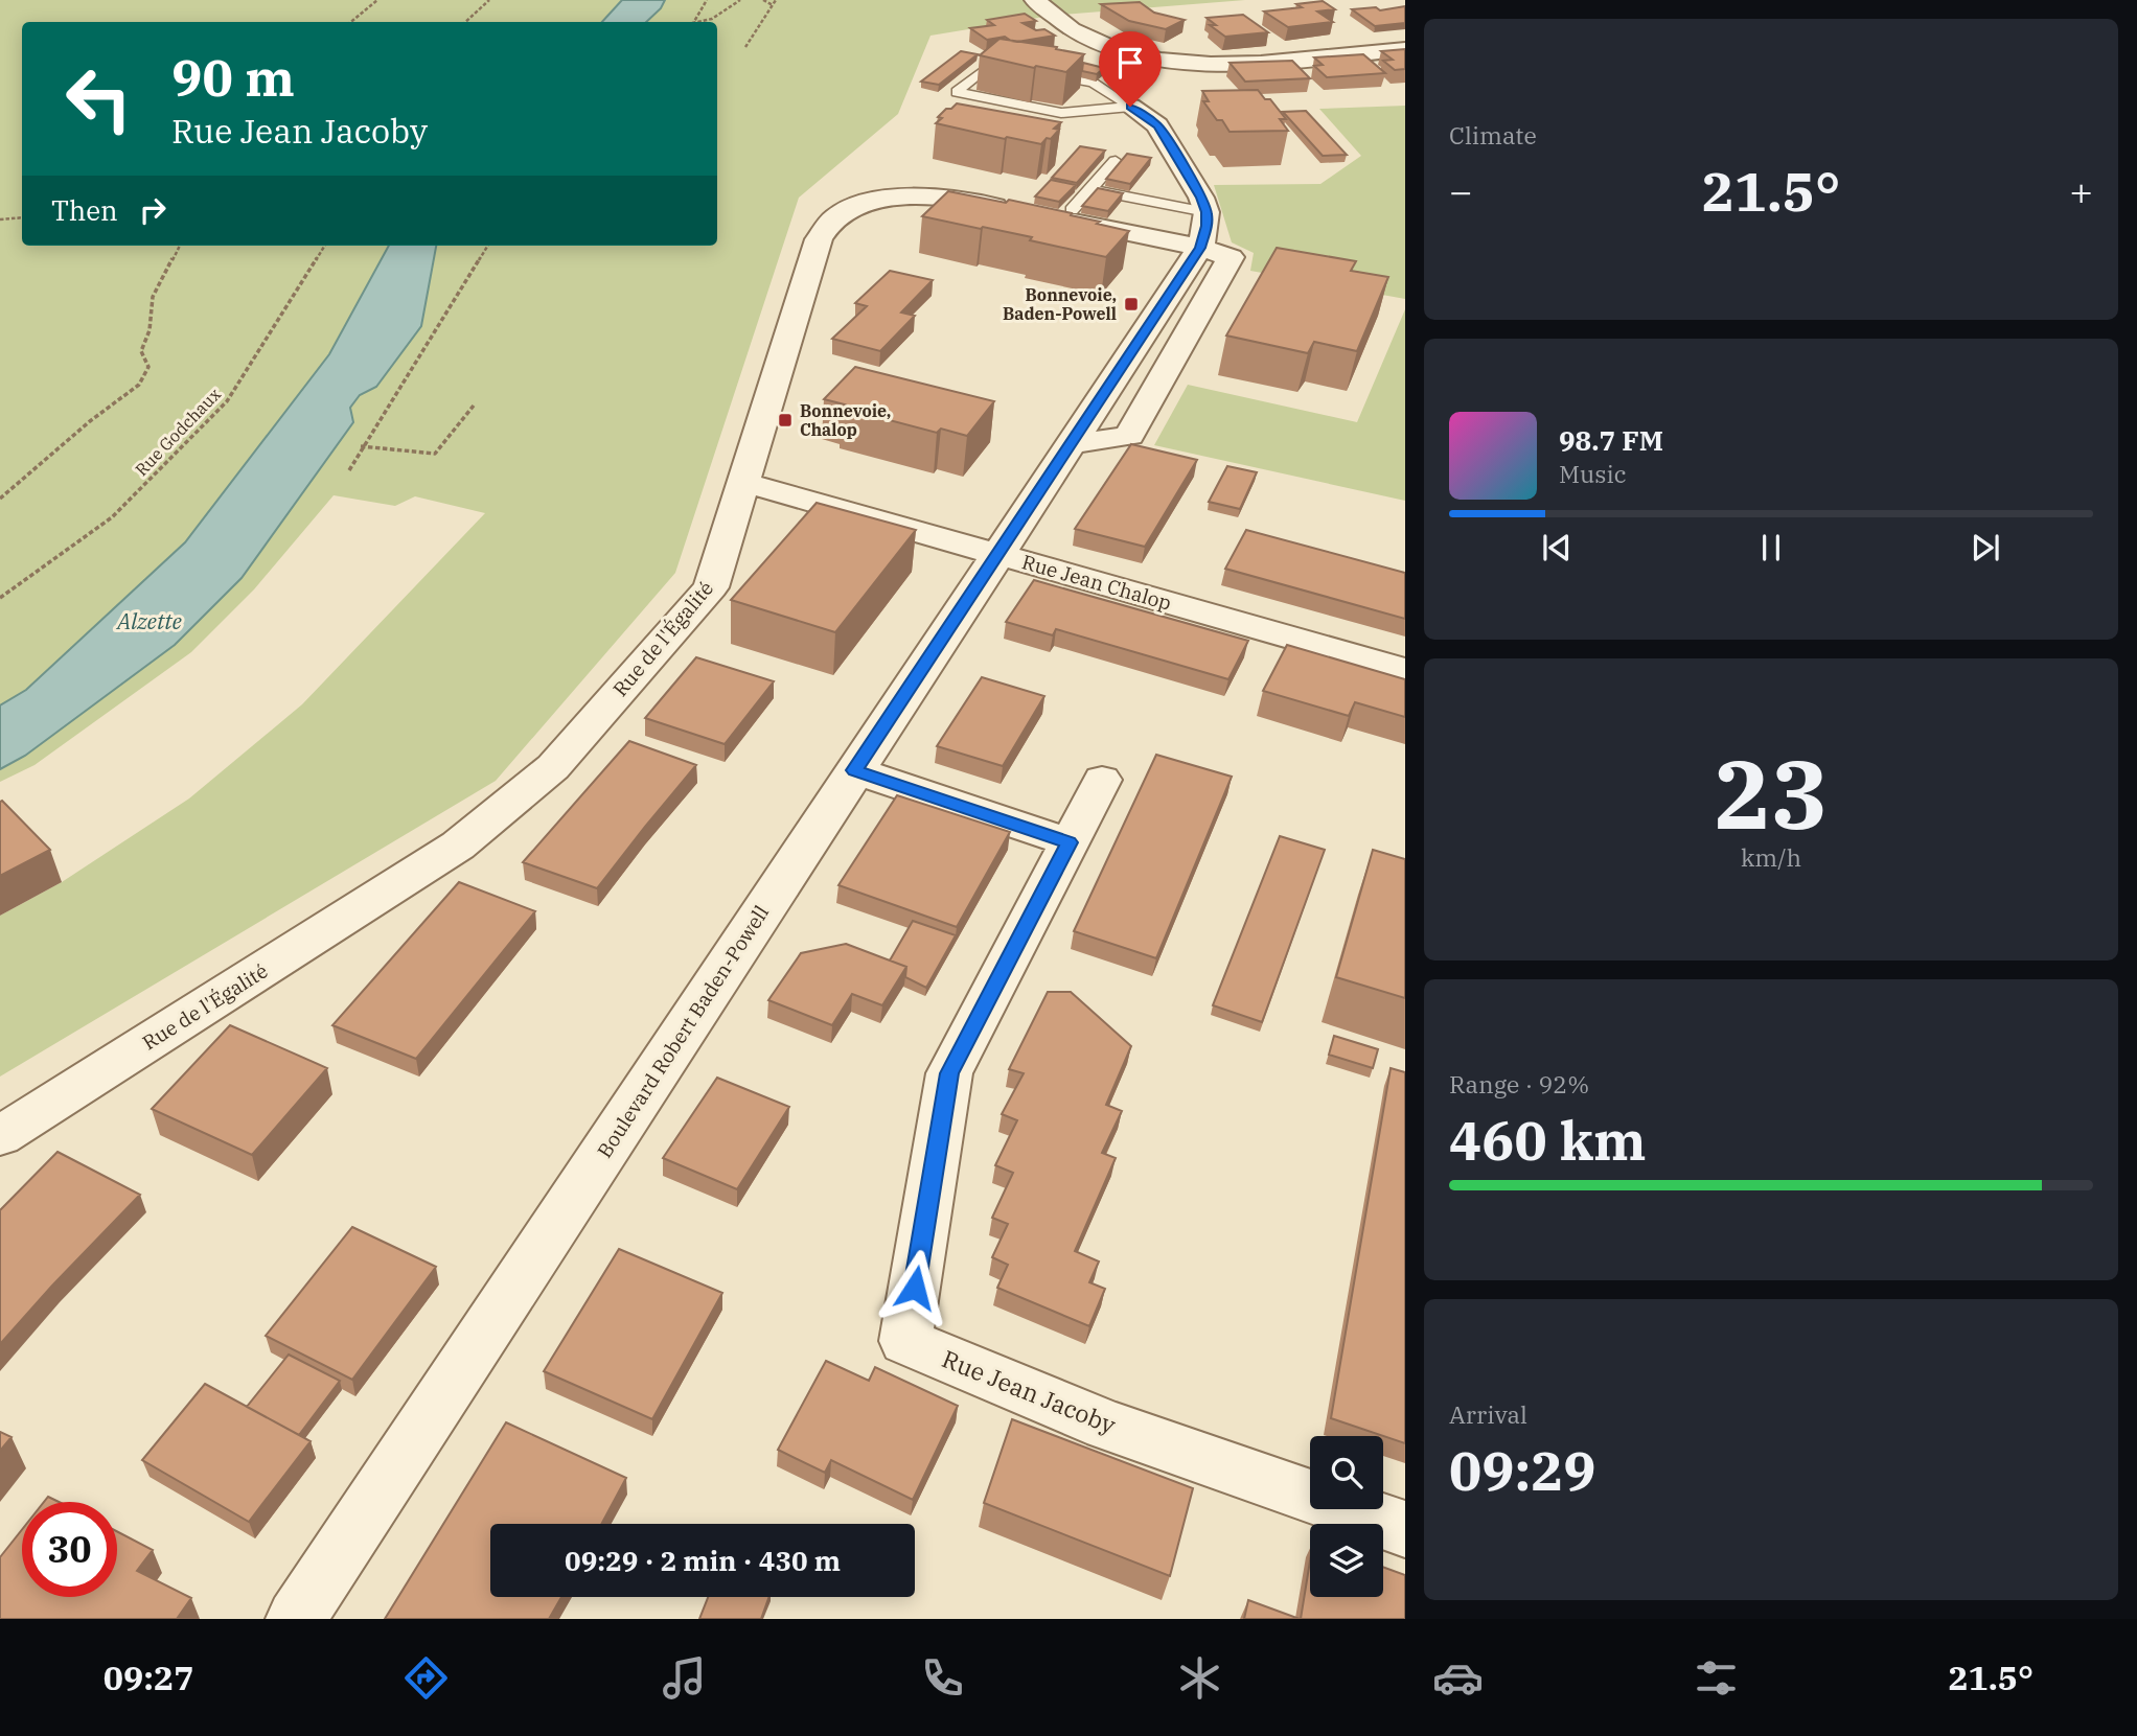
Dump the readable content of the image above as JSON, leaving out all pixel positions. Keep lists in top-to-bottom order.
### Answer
{
  "streets": {
    "street": [
      "Rue Jean Chalop",
      "Rue de l'Égalité",
      "Boulevard Robert Baden-Powell",
      "Rue Jean Jacoby"
    ],
    "path": ["Rue Godchaux"]
  },
  "crossings": [
    ["Rue Jean Chalop", "Rue de l'Égalité"],
    ["Rue Jean Chalop", "Boulevard Robert Baden-Powell"]
  ],
  "water": ["Alzette"],
  "places": {
    "transit": ["Bonnevoie, Baden-Powell", "Bonnevoie, Chalop"]
  },
  "page": {
    "tile": [
      "Climate",
      ["23", "km/h"],
      ["Range · 92%", "460 km"],
      ["Arrival", "09:29"]
    ],
    "turn": ["90 m", "Rue Jean Jacoby"],
    "heat": ["−", "21.5°", "+"],
    "then": "Then",
    "song": ["98.7 FM", "Music"],
    "limit": "30",
    "trip": "09:29 · 2 min · 430 m",
    "tabs": ["09:27", "21.5°"]
  }
}
